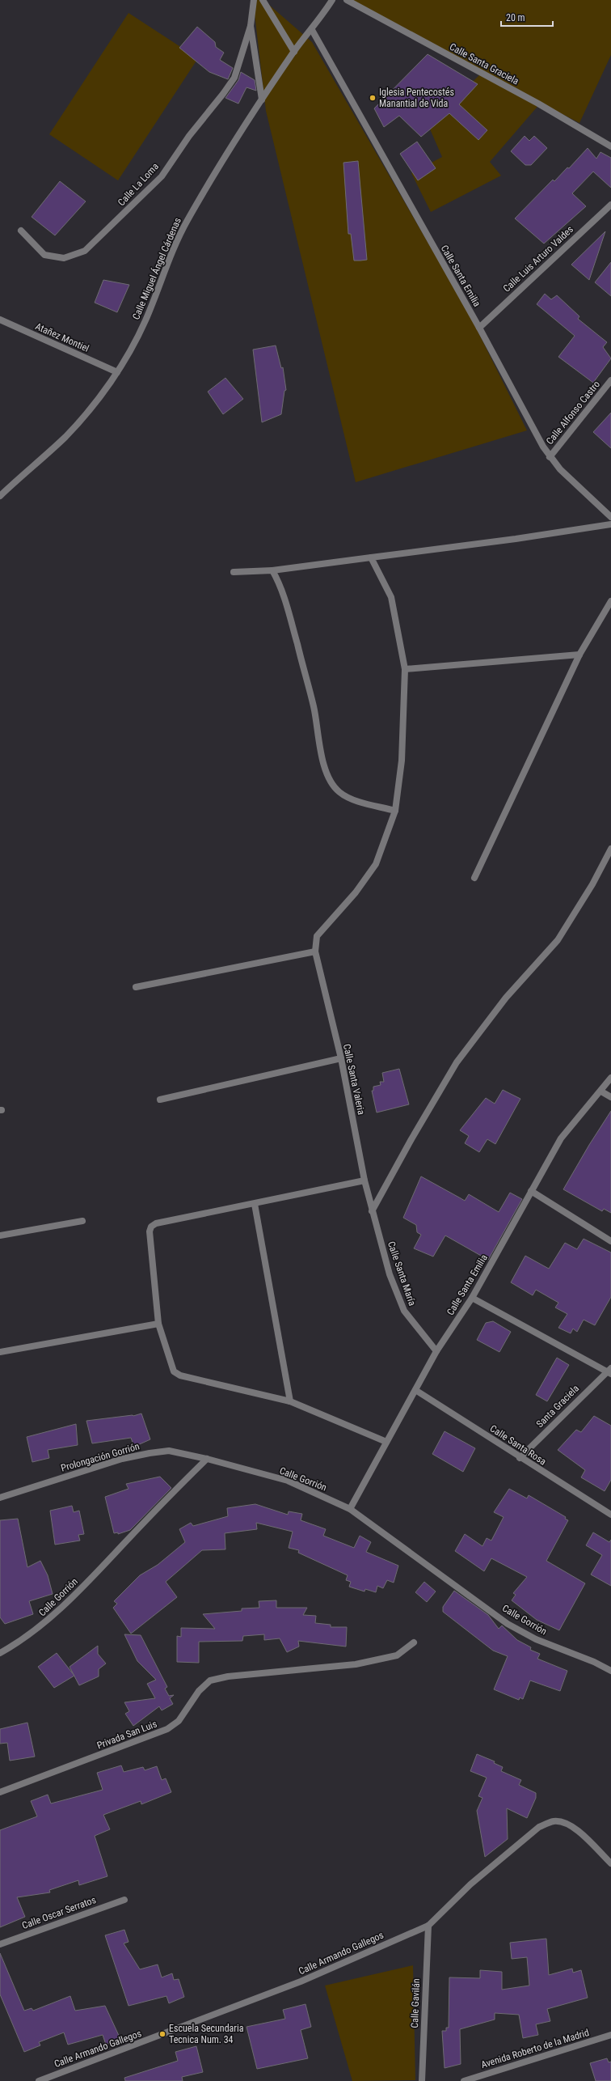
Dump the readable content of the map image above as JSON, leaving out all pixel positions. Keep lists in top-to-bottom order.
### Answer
{
  "streets": {
    "street": [
      "Calle Santa Graciela",
      "Calle La Loma",
      "Calle Luis Arturo Valdes",
      "Calle Miguel Ángel Cárdenas",
      "Calle Santa Emilia",
      "Atañez Montiel",
      "Calle Alfonso Castro",
      "Calle Santa Valeria",
      "Calle Santa María",
      "Santa Graciela",
      "Calle Santa Rosa",
      "Prolongación Gorrión",
      "Calle Gorrión",
      "Privada San Luis",
      "Calle Oscar Serratos",
      "Calle Armando Gallegos",
      "Calle Gavilán",
      "Avenida Roberto de la Madrid"
    ]
  },
  "crossings": [
    ["Calle Luis Arturo Valdes", "Calle Santa Emilia"],
    ["Calle Miguel Ángel Cárdenas", "Calle Santa Emilia"],
    ["Calle Miguel Ángel Cárdenas", "Atañez Montiel"],
    ["Calle Santa Emilia", "Calle Alfonso Castro"],
    ["Calle Santa Emilia", "Calle Santa María"],
    ["Calle Santa Emilia", "Calle Santa Rosa"],
    ["Calle Santa Emilia", "Calle Gorrión"],
    ["Calle Santa Valeria", "Calle Santa María"],
    ["Santa Graciela", "Calle Santa Rosa"],
    ["Prolongación Gorrión", "Calle Gorrión"],
    ["Calle Armando Gallegos", "Calle Gavilán"]
  ],
  "places": ["Iglesia Pentecostés Manantial de Vida", "Escuela Secundaria Tecnica Num. 34"],
  "scale_bar": "20 m"
}
